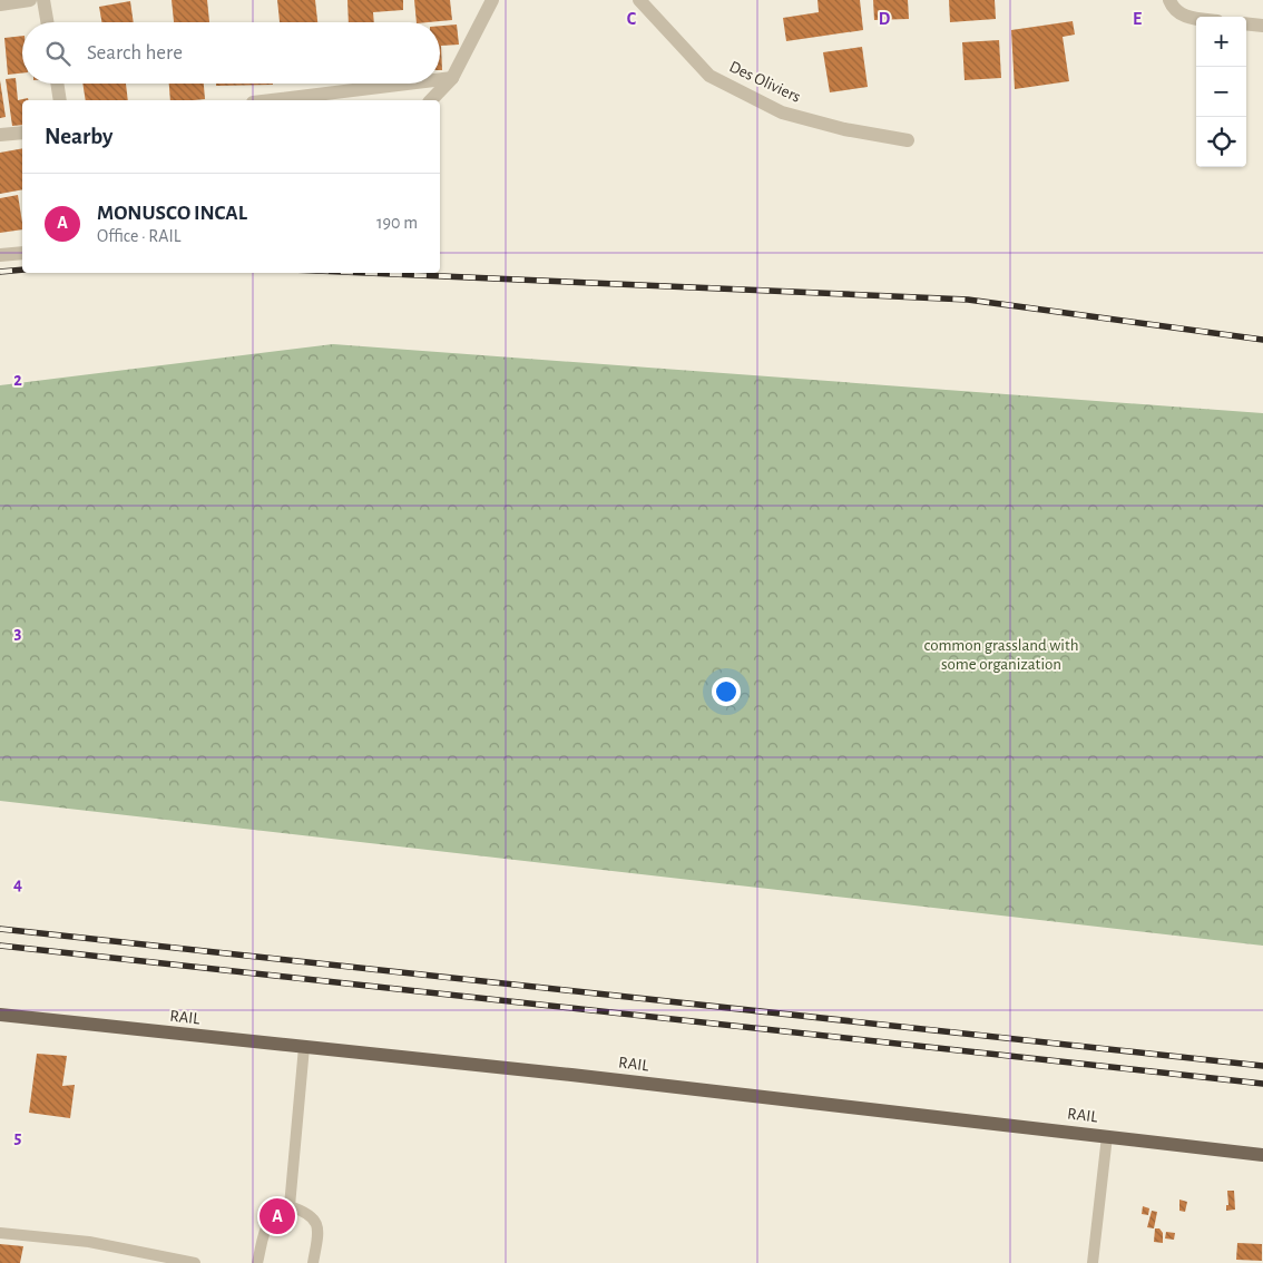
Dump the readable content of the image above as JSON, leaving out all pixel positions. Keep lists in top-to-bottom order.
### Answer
{
  "streets": {
    "main road": ["RAIL"],
    "street": ["Des Oliviers"]
  },
  "parks": ["common grassland with some organization"],
  "page": {
    "map_buttons": ["+", "−"],
    "search": "Search here",
    "heading": "Nearby",
    "list": [
      {
        "mark": "A",
        "name": "MONUSCO INCAL",
        "note": "Office · RAIL",
        "value": "190 m"
      }
    ],
    "pins": "A"
  },
  "grid": {
    "columns": ["C", "D", "E"],
    "rows": [
      "2",
      "3",
      "4",
      "5"
    ]
  }
}
